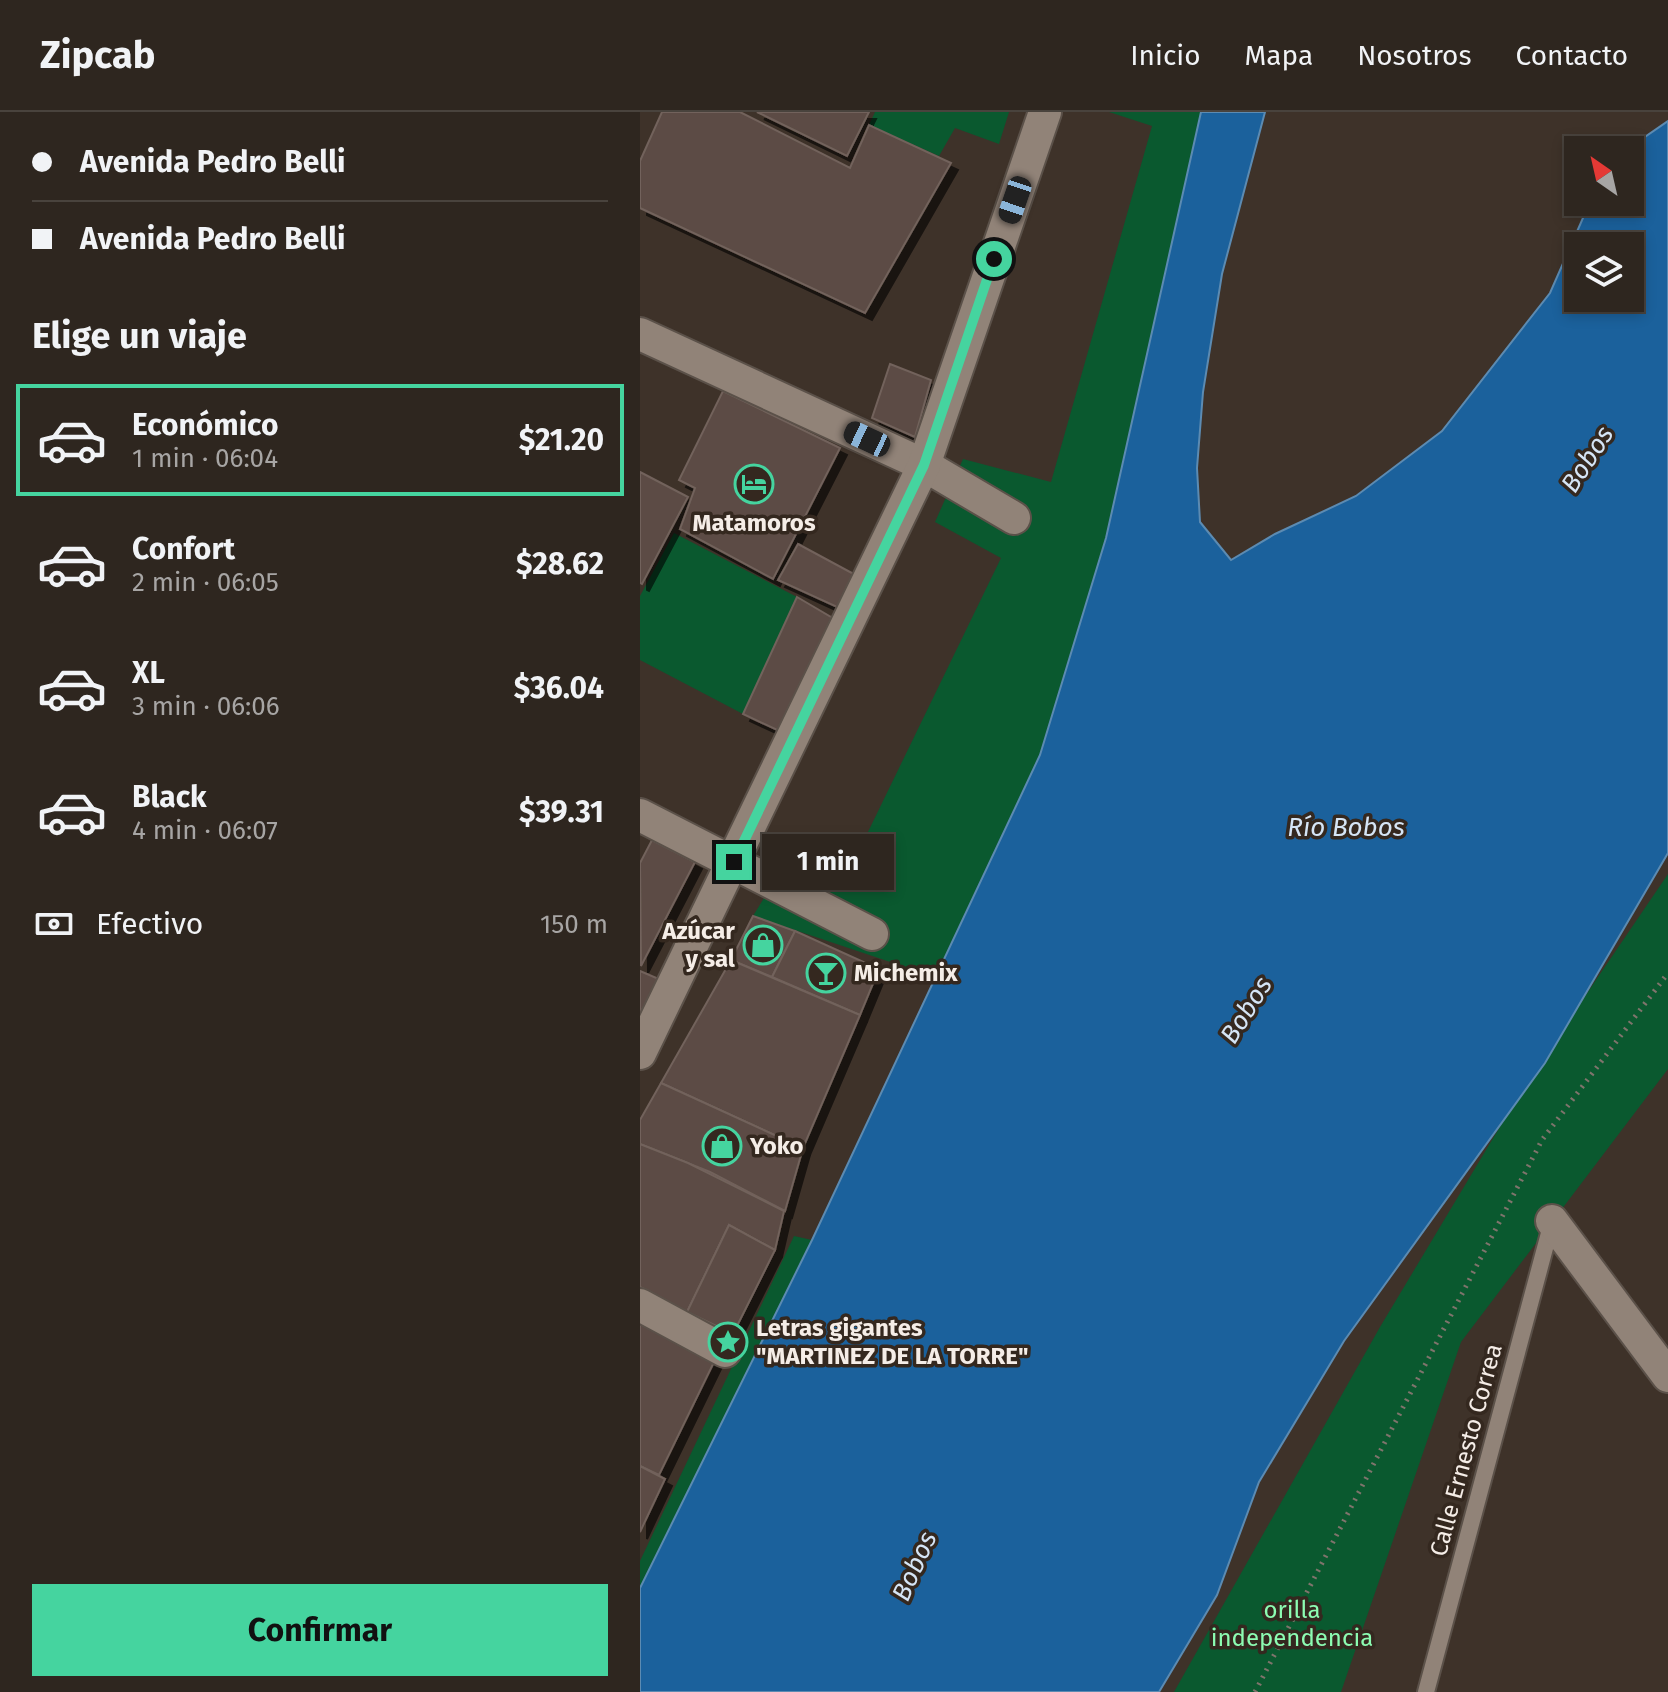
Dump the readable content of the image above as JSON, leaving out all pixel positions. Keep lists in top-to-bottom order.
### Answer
{
  "streets": {
    "lane": ["Calle Ernesto Correa"]
  },
  "water": ["Bobos", "Río Bobos"],
  "parks": ["orilla independencia"],
  "places": {
    "hotel": ["Matamoros"],
    "shop": ["Azúcar y sal", "Yoko"],
    "bar": ["Michemix"],
    "place": ["Letras gigantes \"MARTINEZ DE LA TORRE\""]
  },
  "north": "top left",
  "page": {
    "header": "Zipcab",
    "nav": [
      "Inicio",
      "Mapa",
      "Nosotros",
      "Contacto"
    ],
    "banner": ["Avenida Pedro Belli", "Avenida Pedro Belli"],
    "heading": "Elige un viaje",
    "list": [
      {
        "name": "Económico",
        "note": "1 min · 06:04",
        "value": "$21.20"
      },
      {
        "name": "Confort",
        "note": "2 min · 06:05",
        "value": "$28.62"
      },
      {
        "name": "XL",
        "note": "3 min · 06:06",
        "value": "$36.04"
      },
      {
        "name": "Black",
        "note": "4 min · 06:07",
        "value": "$39.31"
      }
    ],
    "bubble": "1 min",
    "pay": ["Efectivo", "150 m"],
    "buttons": "Confirmar"
  }
}
